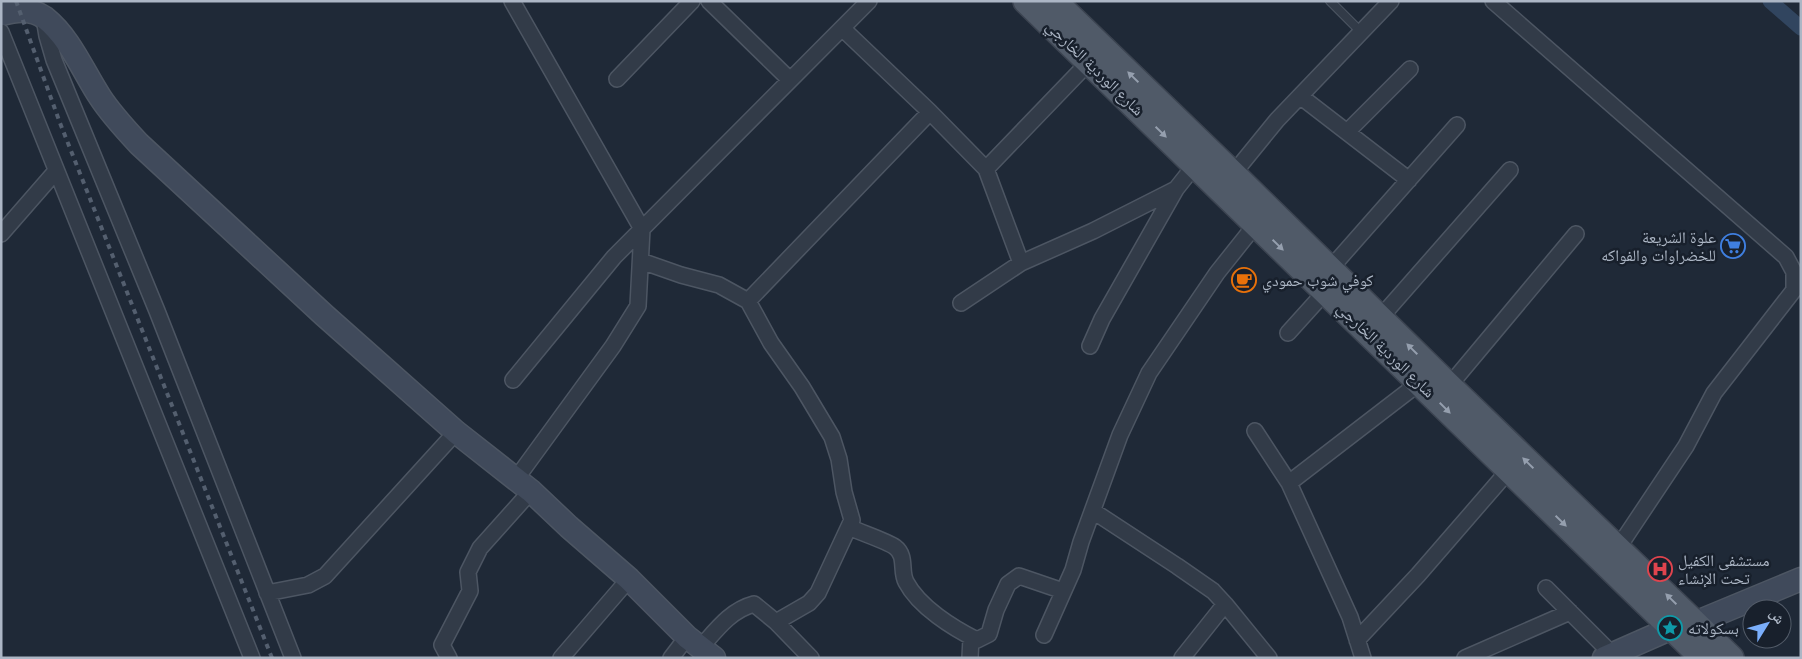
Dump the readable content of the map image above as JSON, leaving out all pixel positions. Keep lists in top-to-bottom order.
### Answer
{
  "streets": {
    "main road": ["شارع الوردية الخارجي"]
  },
  "places": {
    "supermarket": ["علوة الشريعة للخضراوات والفواكه"],
    "cafe": ["كوفي شوب حمودي"],
    "hospital": ["مستشفى الكفيل تحت الإنشاء"],
    "place": ["بسكولاته"]
  },
  "north": "top right"
}
